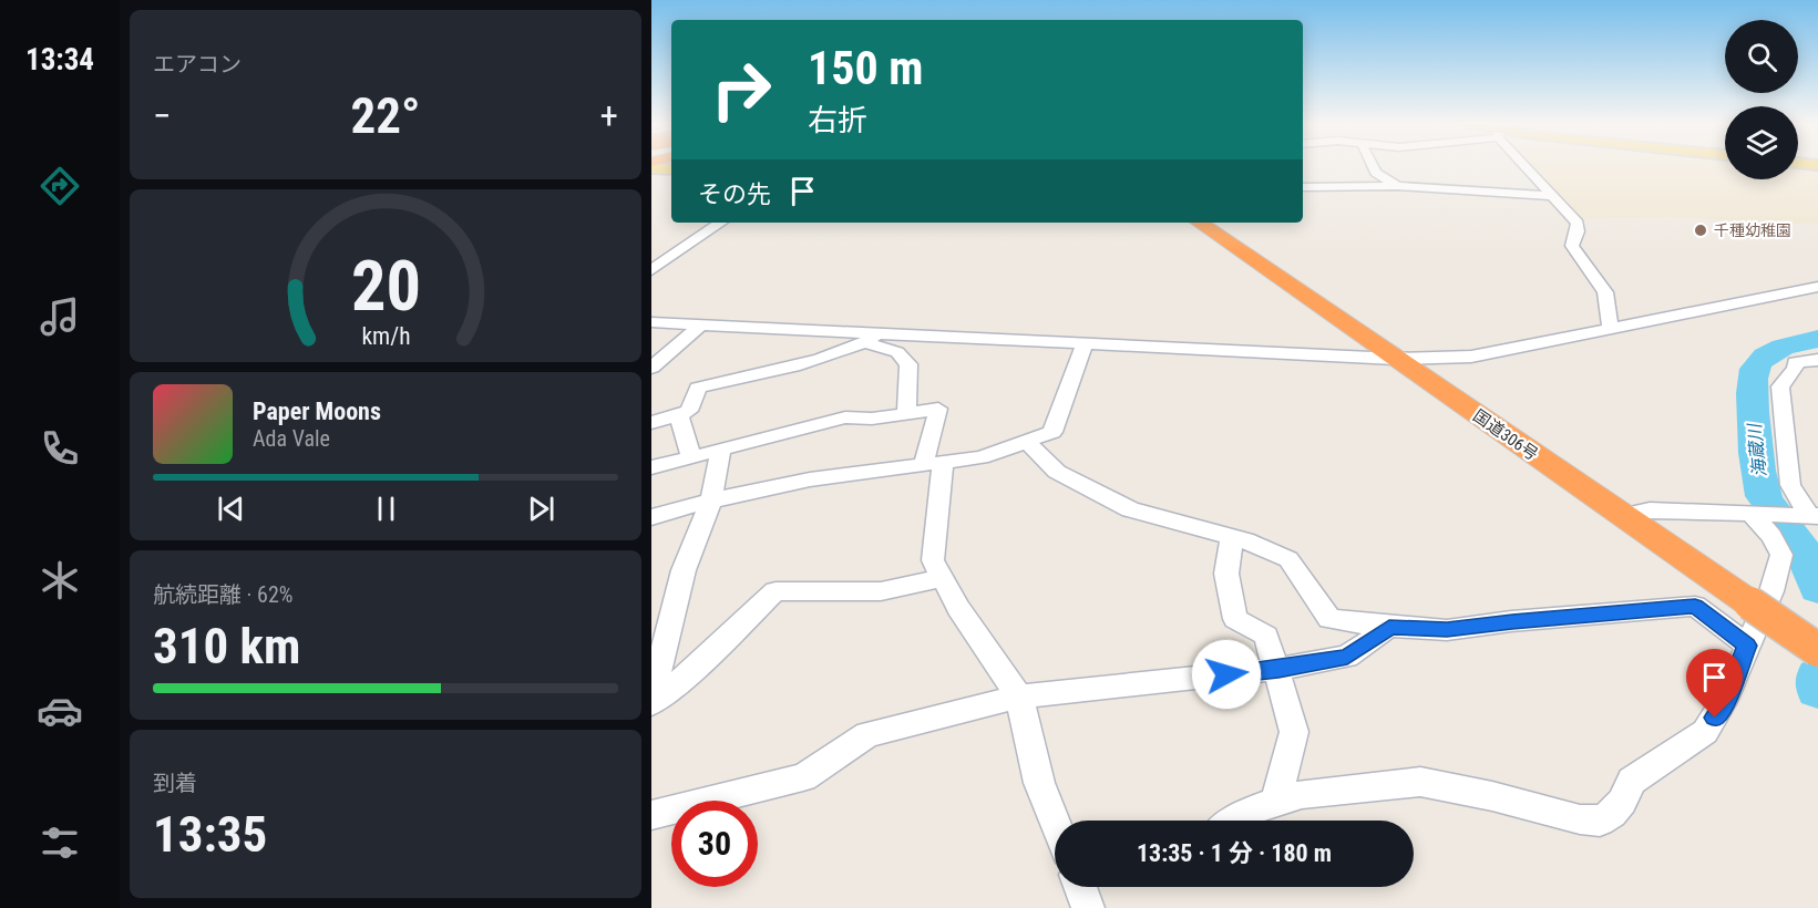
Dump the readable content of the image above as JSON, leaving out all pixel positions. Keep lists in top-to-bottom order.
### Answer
{
  "streets": {
    "highway": ["国道306号"]
  },
  "water": ["海蔵川"],
  "places": ["千種幼稚園"],
  "page": {
    "tabs": "13:34",
    "tile": [
      "エアコン",
      ["航続距離 · 62%", "310 km"],
      ["到着", "13:35"]
    ],
    "turn": ["150 m", "右折"],
    "heat": ["−", "22°", "+"],
    "then": "その先",
    "song": ["Paper Moons", "Ada Vale"],
    "limit": "30",
    "trip": "13:35 · 1 分 · 180 m",
    "gauge": ["20", "km/h"]
  }
}
